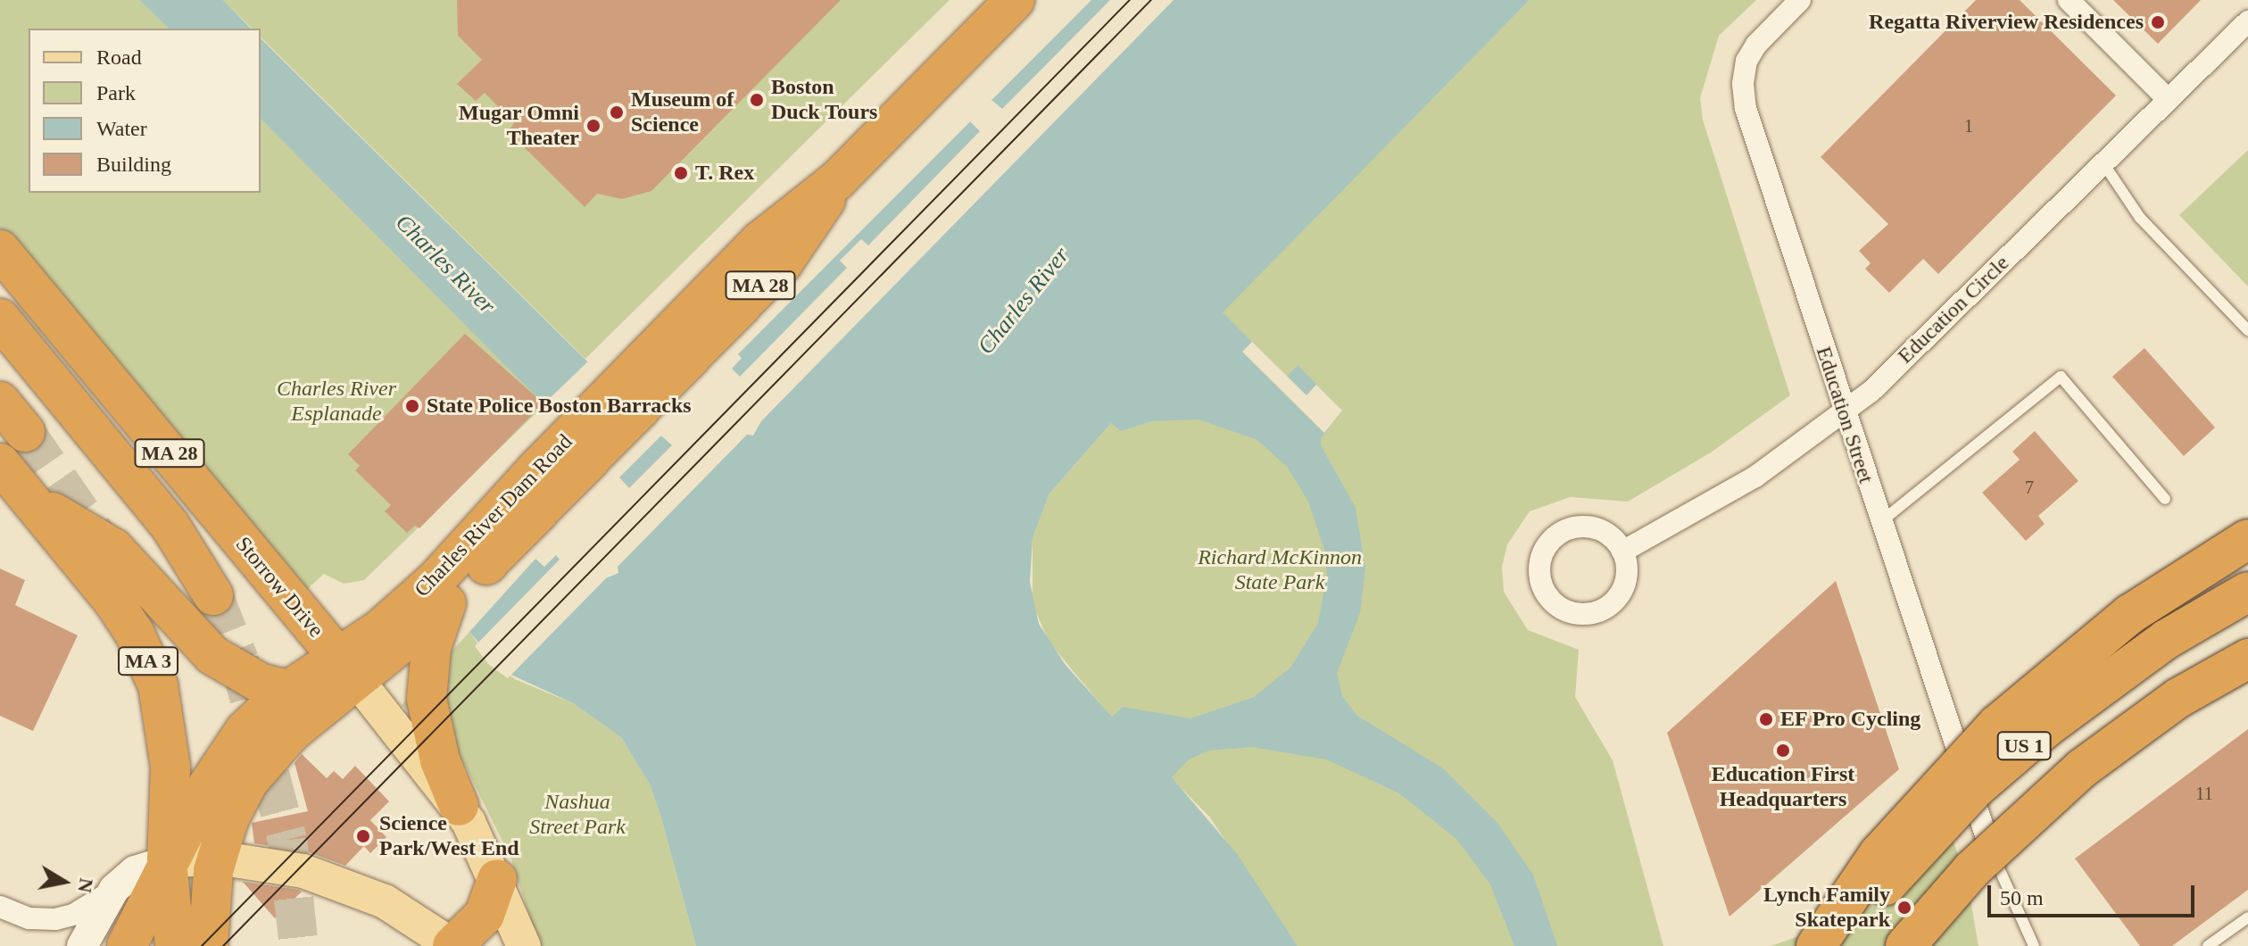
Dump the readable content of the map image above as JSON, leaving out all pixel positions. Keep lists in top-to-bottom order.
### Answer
{
  "streets": {
    "highway": [
      "MA 28",
      "Charles River Dam Road",
      "Storrow Drive",
      "MA 3",
      "US 1"
    ],
    "street": ["Education Circle", "Education Street"]
  },
  "crossings": [
    ["MA 28", "Charles River Dam Road"],
    ["MA 28", "Storrow Drive"],
    ["MA 28", "MA 3"],
    ["Education Circle", "Education Street"],
    ["Charles River Dam Road", "Storrow Drive"]
  ],
  "water": ["Charles River"],
  "parks": ["Charles River Esplanade", "Richard McKinnon State Park", "Nashua Street Park"],
  "places": [
    "Regatta Riverview Residences",
    "Boston Duck Tours",
    "Museum of Science",
    "Mugar Omni Theater",
    "T. Rex",
    "State Police Boston Barracks",
    "EF Pro Cycling",
    "Education First Headquarters",
    "Science Park/West End",
    "Lynch Family Skatepark"
  ],
  "house_numbers": ["1", "7", "11"],
  "legend": [
    "Road",
    "Park",
    "Water",
    "Building"
  ],
  "scale_bar": "50 m",
  "north": "right"
}
